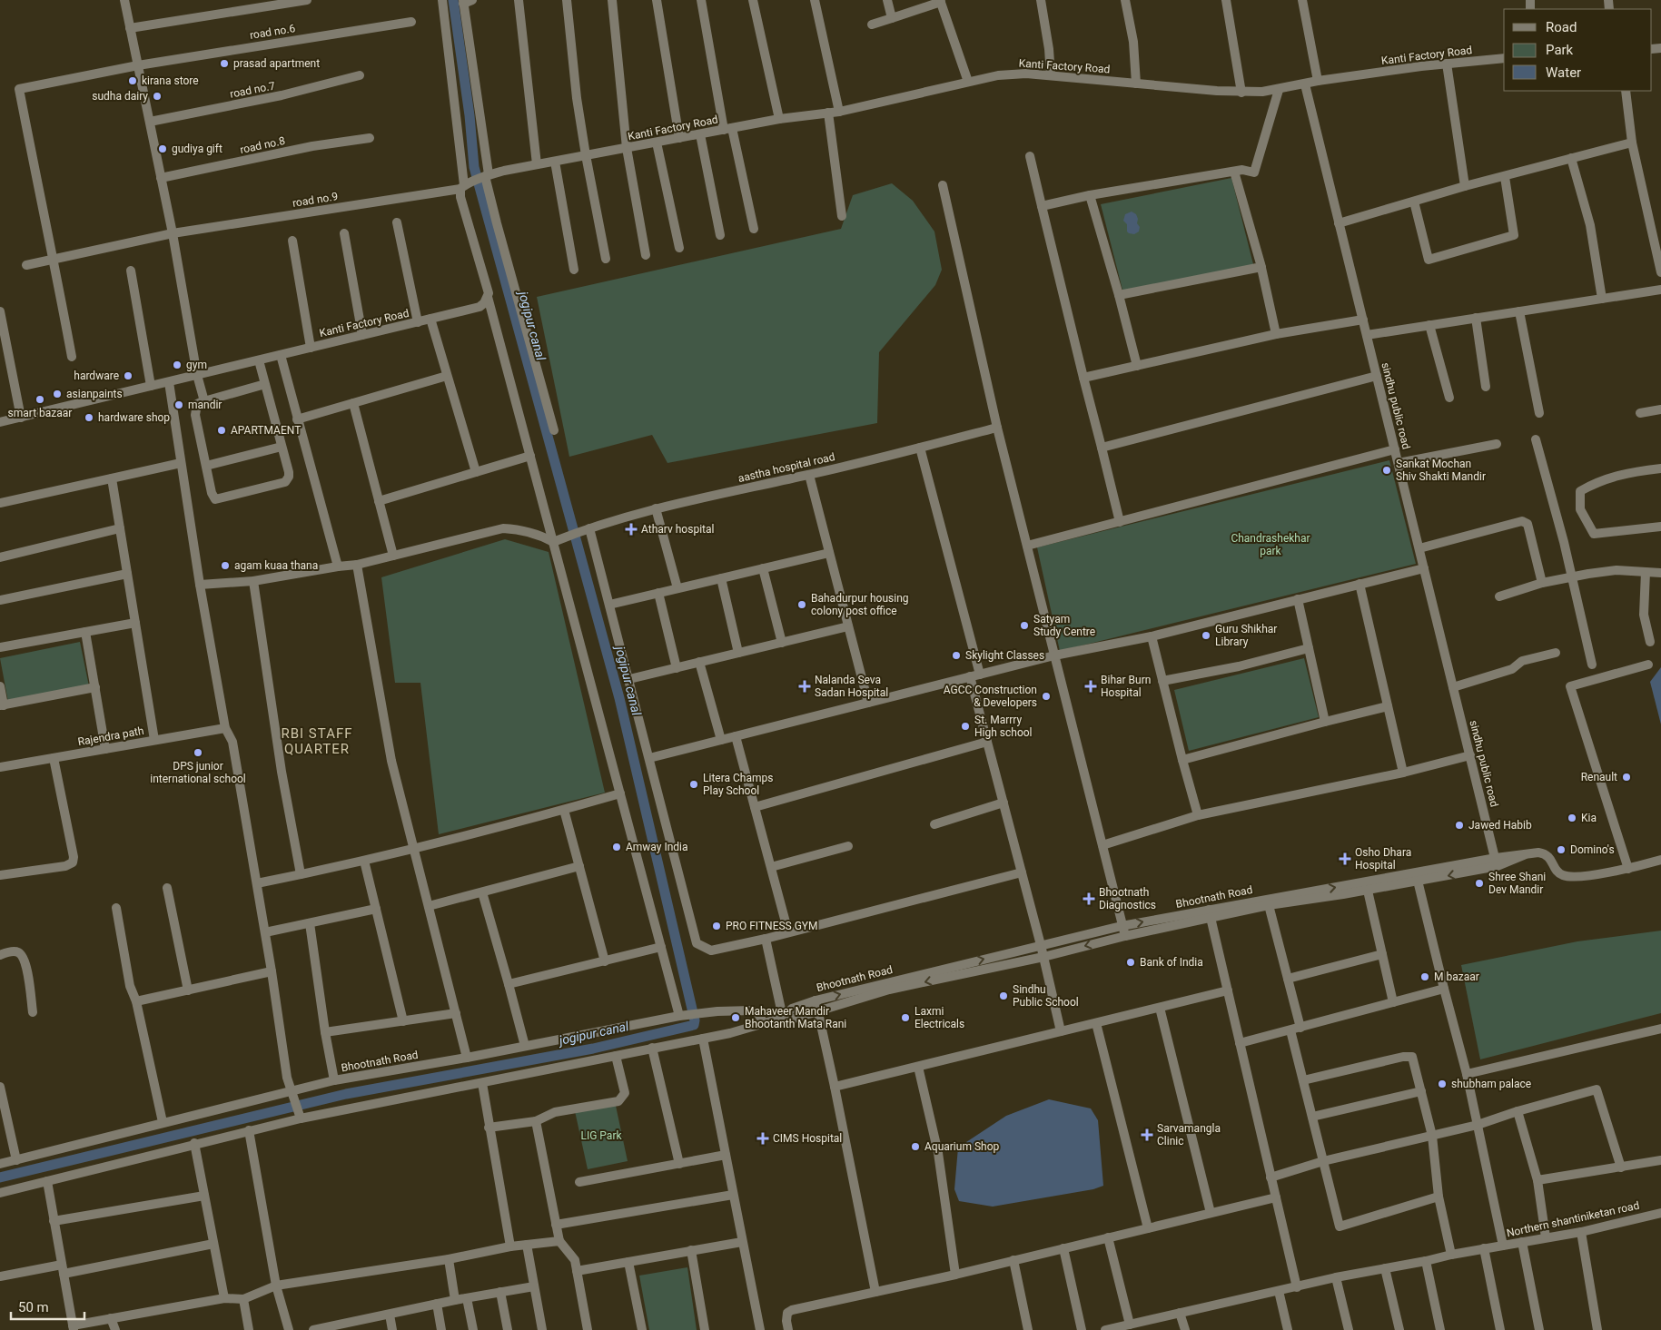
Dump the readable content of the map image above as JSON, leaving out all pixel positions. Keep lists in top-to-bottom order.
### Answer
{
  "streets": {
    "street": [
      "road no.6",
      "Kanti Factory Road",
      "road no.7",
      "road no.8",
      "road no.9",
      "sindhu public road",
      "aastha hospital road",
      "Rajendra path",
      "Bhootnath Road",
      "Northern shantiniketan road"
    ]
  },
  "crossings": [
    ["road no.6", "road no.9"],
    ["Kanti Factory Road", "road no.9"],
    ["Kanti Factory Road", "sindhu public road"],
    ["sindhu public road", "Bhootnath Road"]
  ],
  "districts": ["RBI STAFF QUARTER"],
  "water": ["jogipur canal"],
  "parks": ["Chandrashekhar park", "LIG Park"],
  "places": {
    "other": [
      "prasad apartment",
      "kirana store",
      "sudha dairy",
      "gudiya gift",
      "gym",
      "hardware",
      "asianpaints",
      "smart bazaar",
      "mandir",
      "hardware shop",
      "APARTMAENT",
      "Sankat Mochan Shiv Shakti Mandir",
      "agam kuaa thana",
      "Bahadurpur housing colony post office",
      "Satyam Study Centre",
      "Guru Shikhar Library",
      "Skylight Classes",
      "AGCC Construction & Developers",
      "St. Marrry High school",
      "DPS junior international school",
      "Renault",
      "Litera Champs Play School",
      "Kia",
      "Jawed Habib",
      "Amway India",
      "Domino's",
      "Shree Shani Dev Mandir",
      "PRO FITNESS GYM",
      "Bank of India",
      "M bazaar",
      "Sindhu Public School",
      "Mahaveer Mandir Bhootanth Mata Rani",
      "Laxmi Electricals",
      "shubham palace",
      "Aquarium Shop"
    ],
    "health": [
      "Atharv hospital",
      "Nalanda Seva Sadan Hospital",
      "Bihar Burn Hospital",
      "Osho Dhara Hospital",
      "Bhootnath Diagnostics",
      "Sarvamangla Clinic",
      "CIMS Hospital"
    ]
  },
  "legend": ["Road", "Park", "Water"],
  "scale_bar": "50 m"
}
